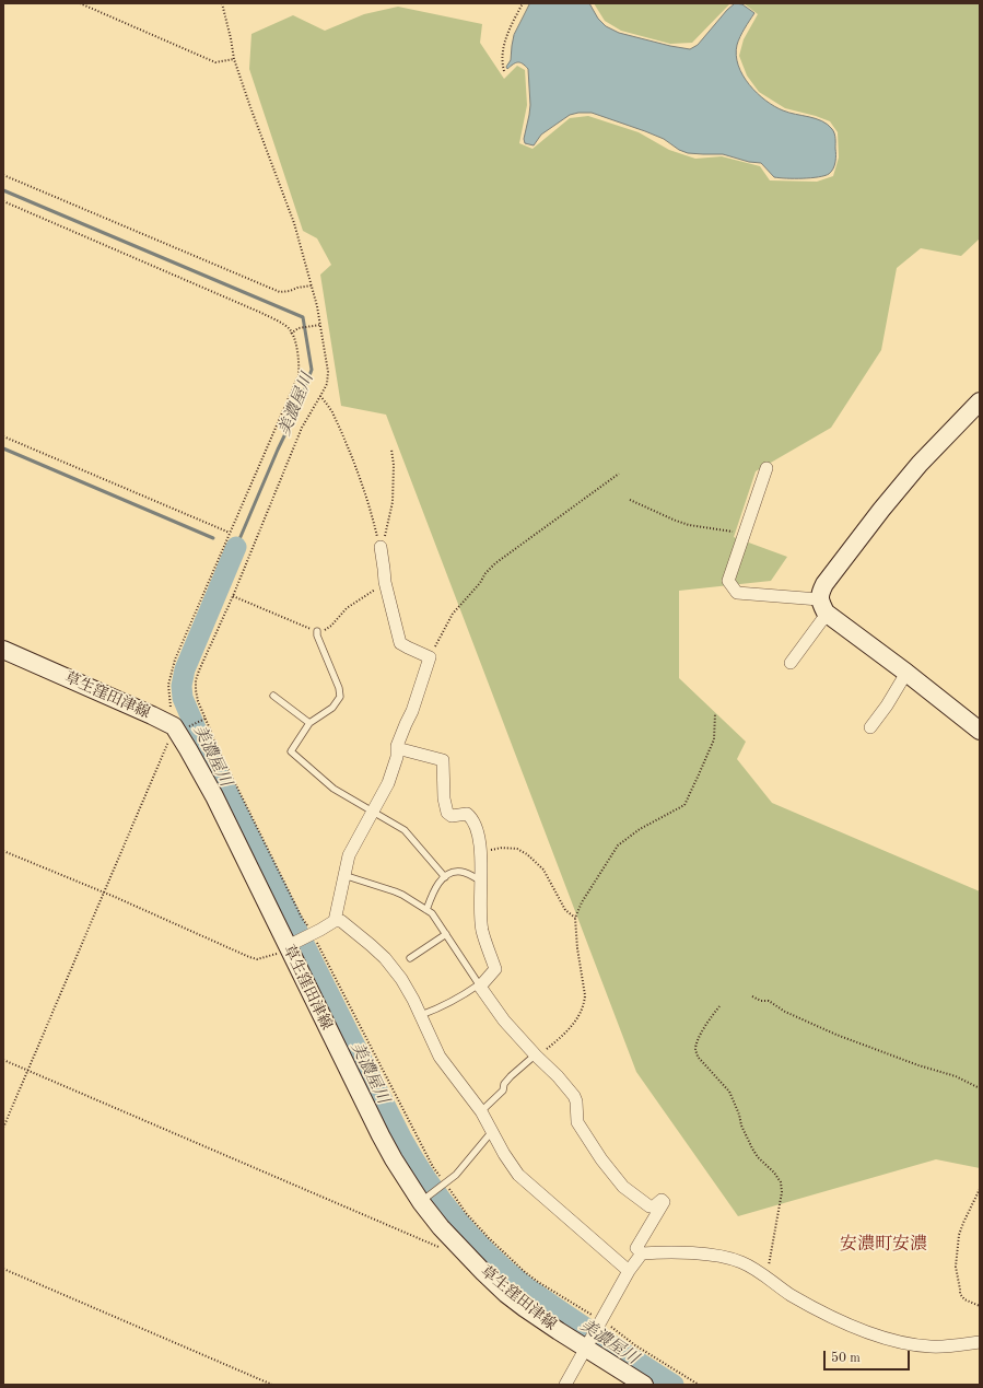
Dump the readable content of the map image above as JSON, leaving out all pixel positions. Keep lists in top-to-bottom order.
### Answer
{
  "streets": {
    "main road": ["草生窪田津線"]
  },
  "districts": ["安濃町安濃"],
  "water": ["美濃屋川"],
  "scale_bar": "50 m"
}
